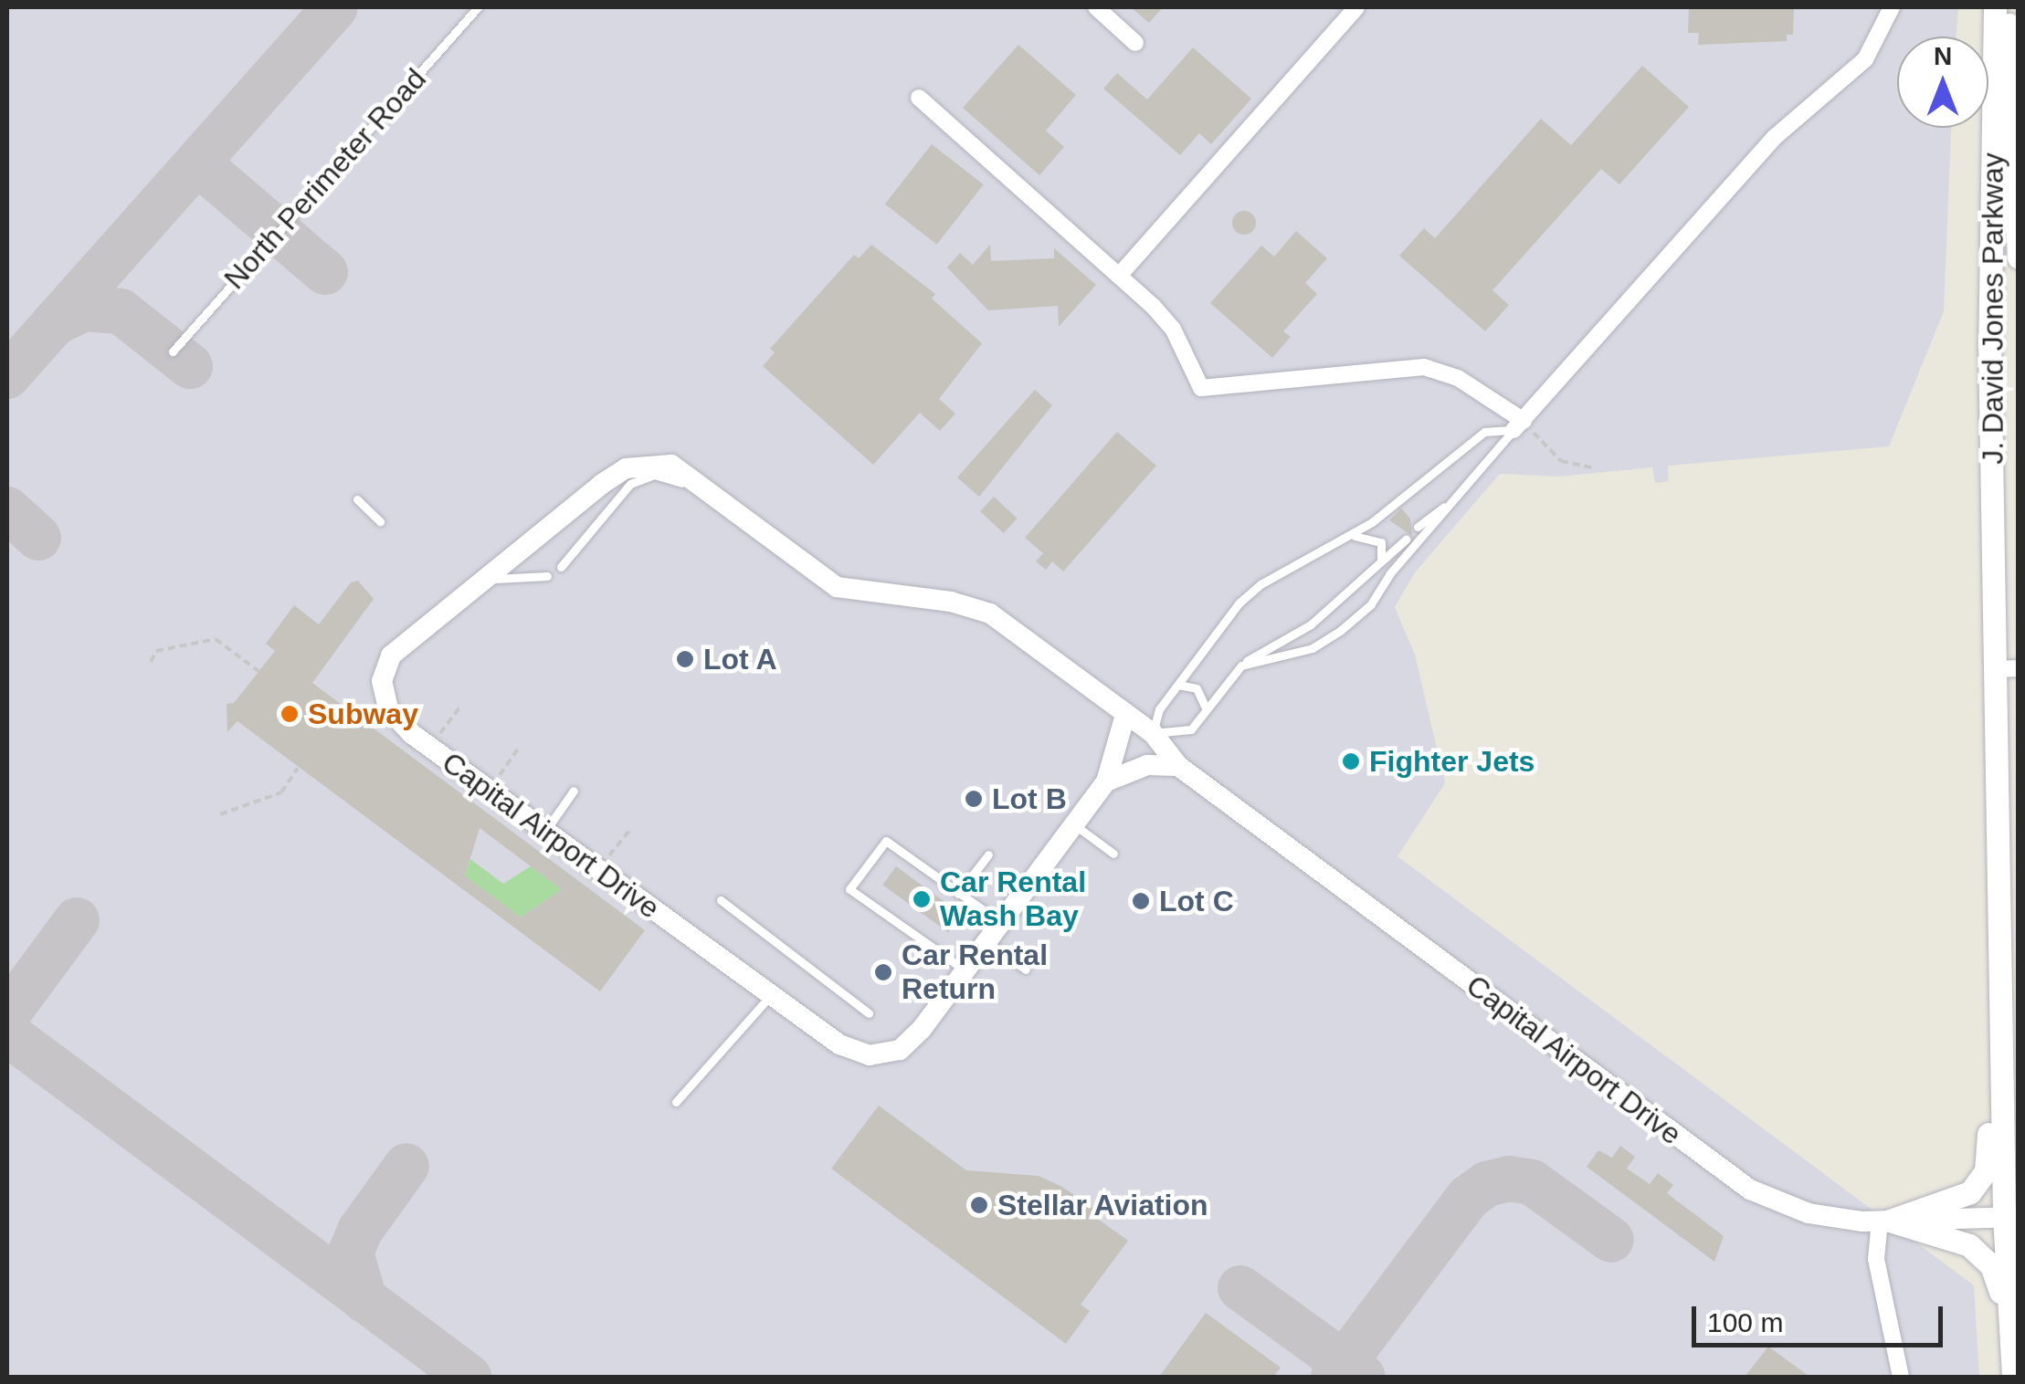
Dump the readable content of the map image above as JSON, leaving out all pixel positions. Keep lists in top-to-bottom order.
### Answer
{
  "streets": {
    "main road": ["J. David Jones Parkway"],
    "street": ["Capital Airport Drive"],
    "lane": ["North Perimeter Road"]
  },
  "crossings": [
    ["J. David Jones Parkway", "Capital Airport Drive"]
  ],
  "places": [
    "Lot A",
    "Subway",
    "Fighter Jets",
    "Lot B",
    "Car Rental Wash Bay",
    "Lot C",
    "Car Rental Return",
    "Stellar Aviation"
  ],
  "scale_bar": "100 m",
  "north": "top"
}
